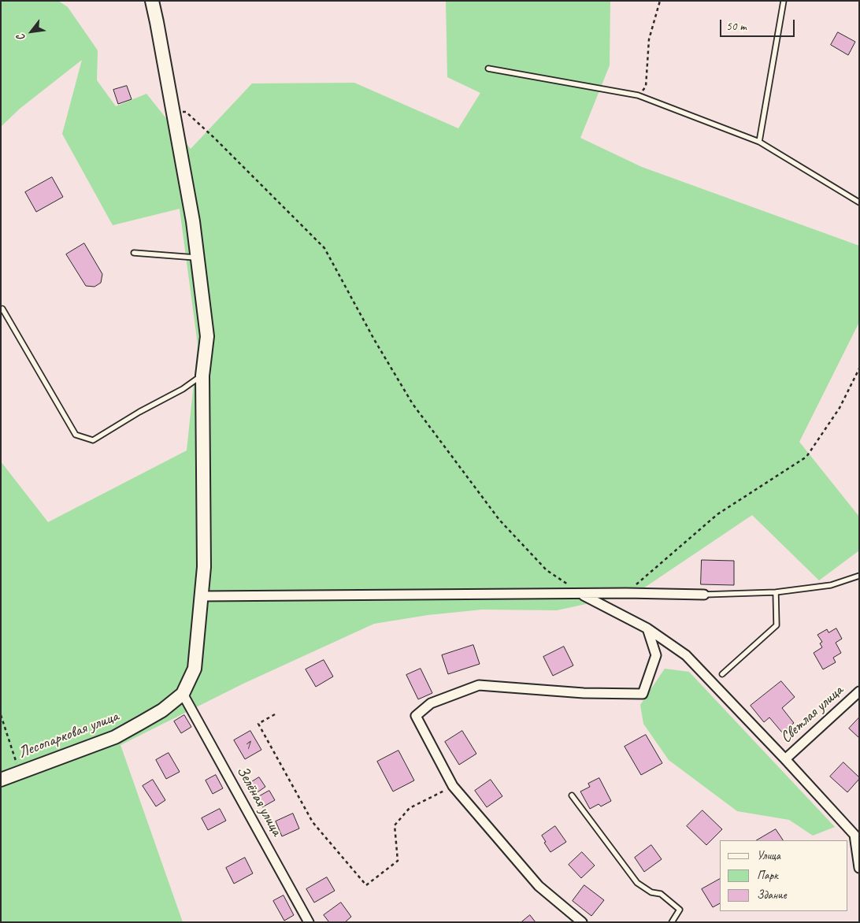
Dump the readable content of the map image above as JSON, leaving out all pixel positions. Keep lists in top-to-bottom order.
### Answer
{
  "streets": {
    "street": ["Светлая улица", "Лесопарковая улица", "Зелёная улица"]
  },
  "crossings": [
    ["Лесопарковая улица", "Зелёная улица"]
  ],
  "house_numbers": ["1"],
  "legend": ["Улица", "Парк", "Здание"],
  "scale_bar": "50 m",
  "north": "bottom left"
}
